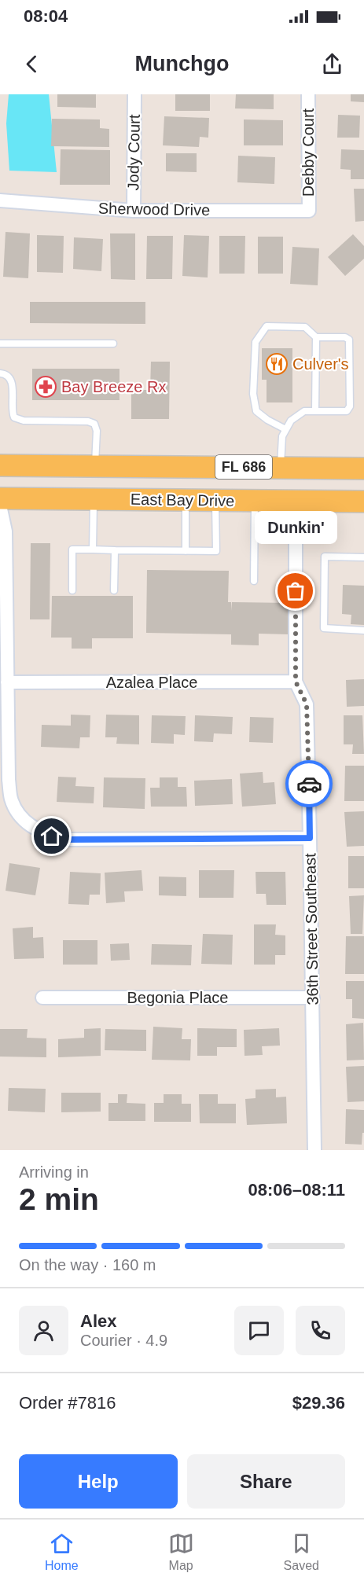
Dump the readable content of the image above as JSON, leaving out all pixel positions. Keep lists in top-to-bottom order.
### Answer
{
  "streets": {
    "main road": ["FL 686", "East Bay Drive"],
    "street": [
      "Jody Court",
      "Debby Court",
      "Sherwood Drive",
      "Azalea Place",
      "36th Street Southeast",
      "Begonia Place"
    ]
  },
  "crossings": [
    ["Jody Court", "Sherwood Drive"],
    ["Debby Court", "Sherwood Drive"],
    ["Azalea Place", "36th Street Southeast"],
    ["36th Street Southeast", "Begonia Place"]
  ],
  "places": {
    "restaurant": ["Culver's"],
    "pharmacy": ["Bay Breeze Rx"],
    "other": ["Dunkin'"]
  },
  "page": {
    "status": "08:04",
    "header": "Munchgo",
    "bubble": "Dunkin'",
    "heading": ["2 min", "Arriving in", "08:06–08:11"],
    "panel": [
      "Alex",
      "Courier · 4.9",
      "Order #7816",
      "$29.36"
    ],
    "bar": "On the way · 160 m",
    "buttons": ["Help", "Share"],
    "tabs": ["Home", "Map", "Saved"]
  }
}
